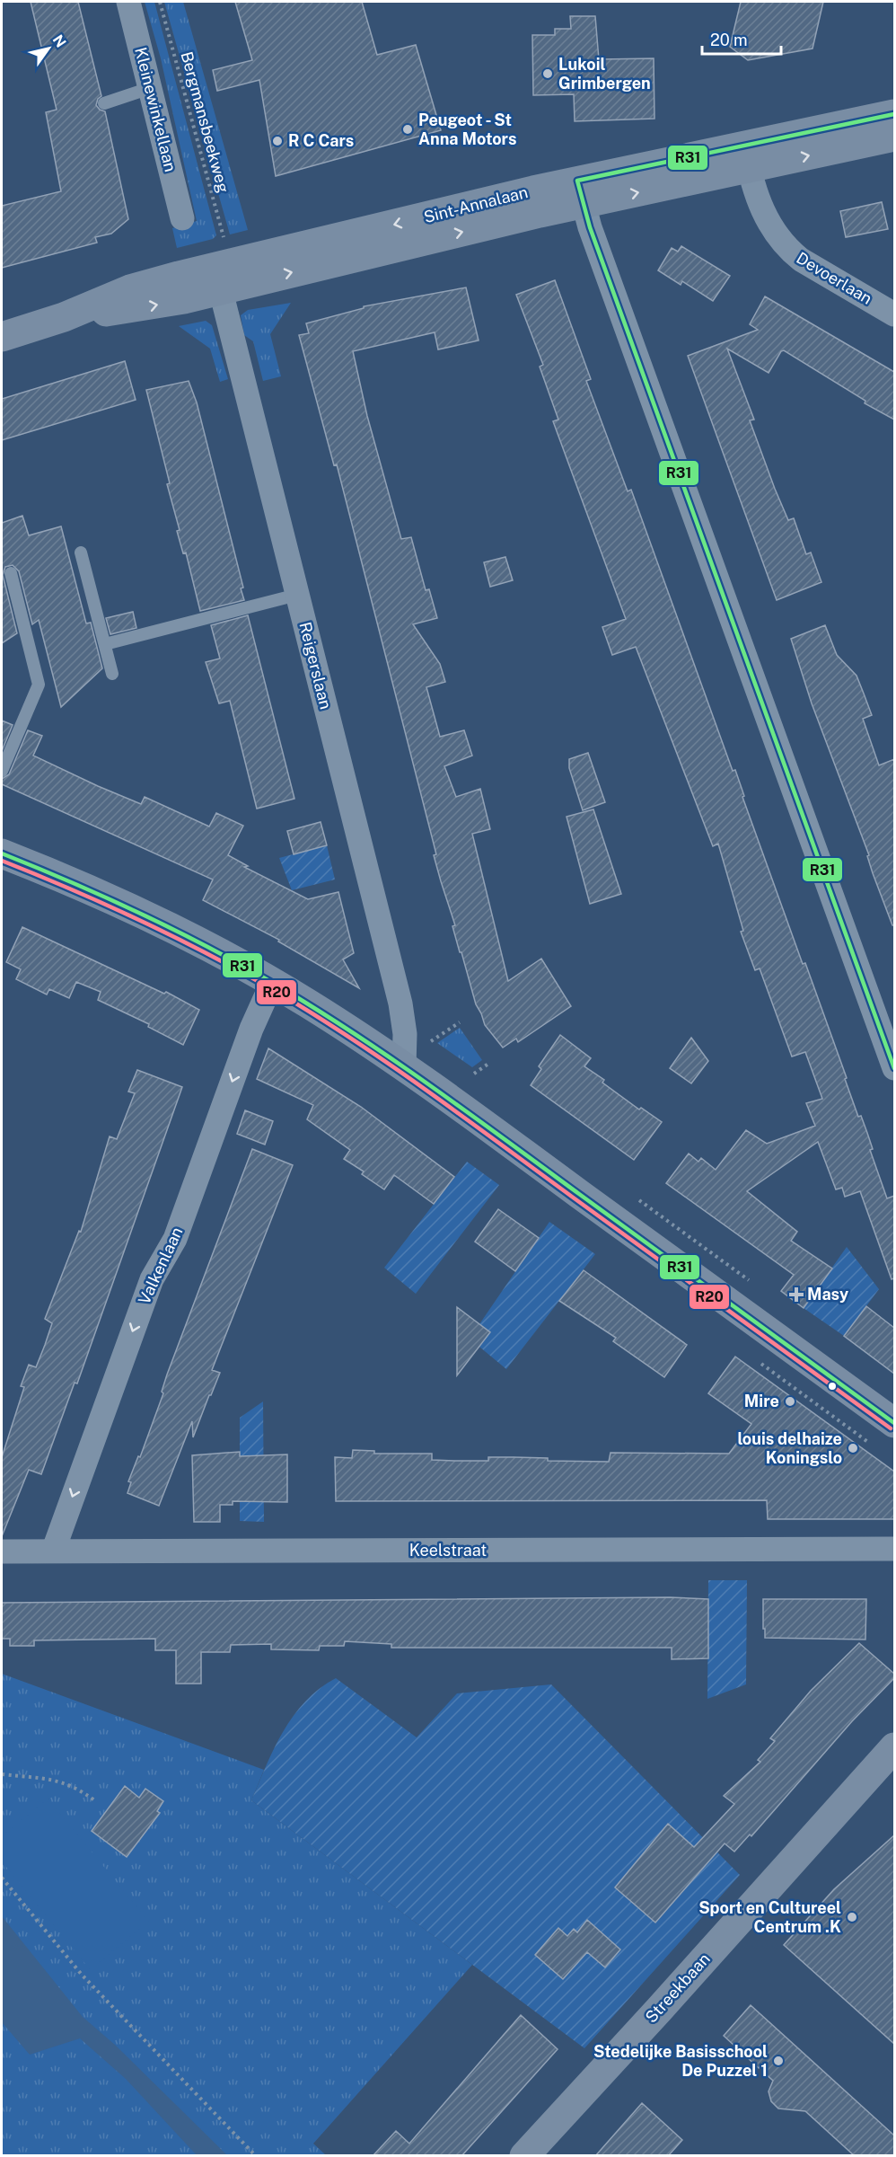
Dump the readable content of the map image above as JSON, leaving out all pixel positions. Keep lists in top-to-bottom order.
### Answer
{
  "streets": {
    "street": [
      "Kleinewinkellaan",
      "Sint-Annalaan",
      "Devoerlaan",
      "Reigerslaan",
      "Valkenlaan",
      "Keelstraat",
      "Streekbaan"
    ],
    "path": ["Bergmansbeekweg"]
  },
  "crossings": [
    ["Bergmansbeekweg", "Sint-Annalaan"],
    ["Bergmansbeekweg", "Reigerslaan"],
    ["Sint-Annalaan", "Devoerlaan"],
    ["Sint-Annalaan", "Reigerslaan"],
    ["Valkenlaan", "Keelstraat"]
  ],
  "one_way": ["Valkenlaan"],
  "places": {
    "other": [
      "Lukoil Grimbergen",
      "Peugeot - St Anna Motors",
      "R C Cars",
      "Mire",
      "louis delhaize Koningslo",
      "Sport en Cultureel Centrum .K",
      "Stedelijke Basisschool De Puzzel 1"
    ],
    "health": ["Masy"]
  },
  "lines": ["transit line R31", "transit line R20"],
  "scale_bar": "20 m",
  "north": "top right"
}
